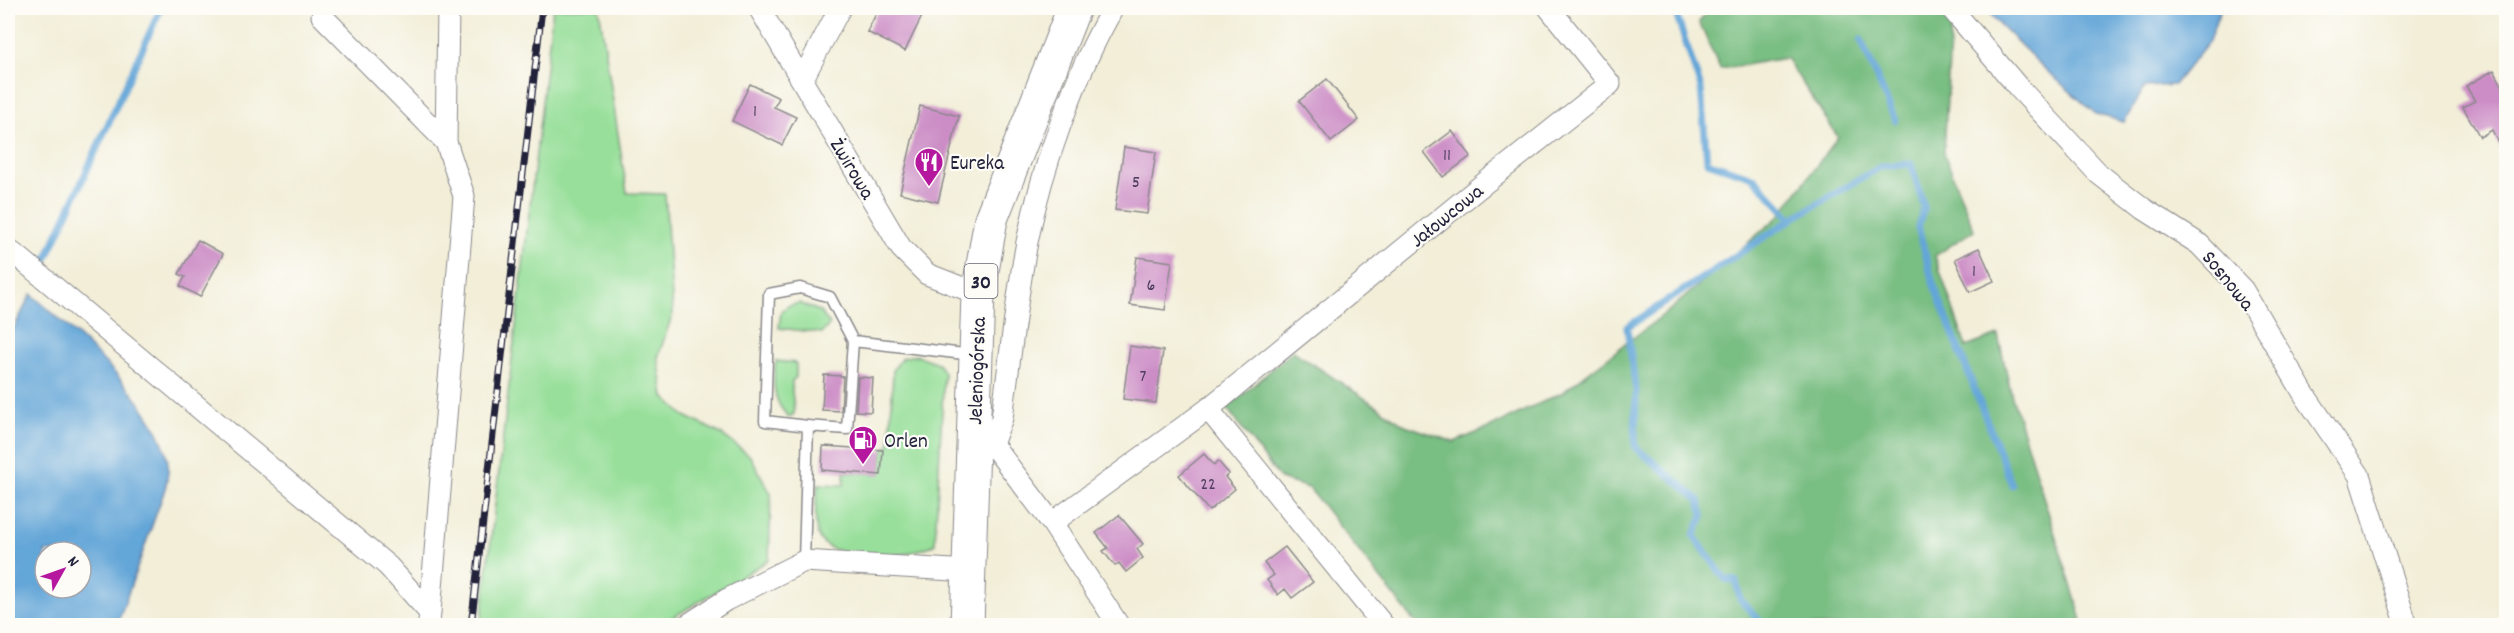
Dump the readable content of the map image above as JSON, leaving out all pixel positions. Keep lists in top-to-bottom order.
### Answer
{
  "streets": {
    "main road": ["30", "Jeleniogórska"],
    "street": ["Żwirowa", "Jałowcowa", "Sosnowa"]
  },
  "crossings": [
    ["Żwirowa", "Jeleniogórska"],
    ["30", "Jeleniogórska"]
  ],
  "places": {
    "restaurant": ["Eureka"],
    "fuel station": ["Orlen"]
  },
  "house_numbers": [
    "1",
    "11",
    "5",
    "1",
    "6",
    "7",
    "22"
  ],
  "north": "top right"
}
